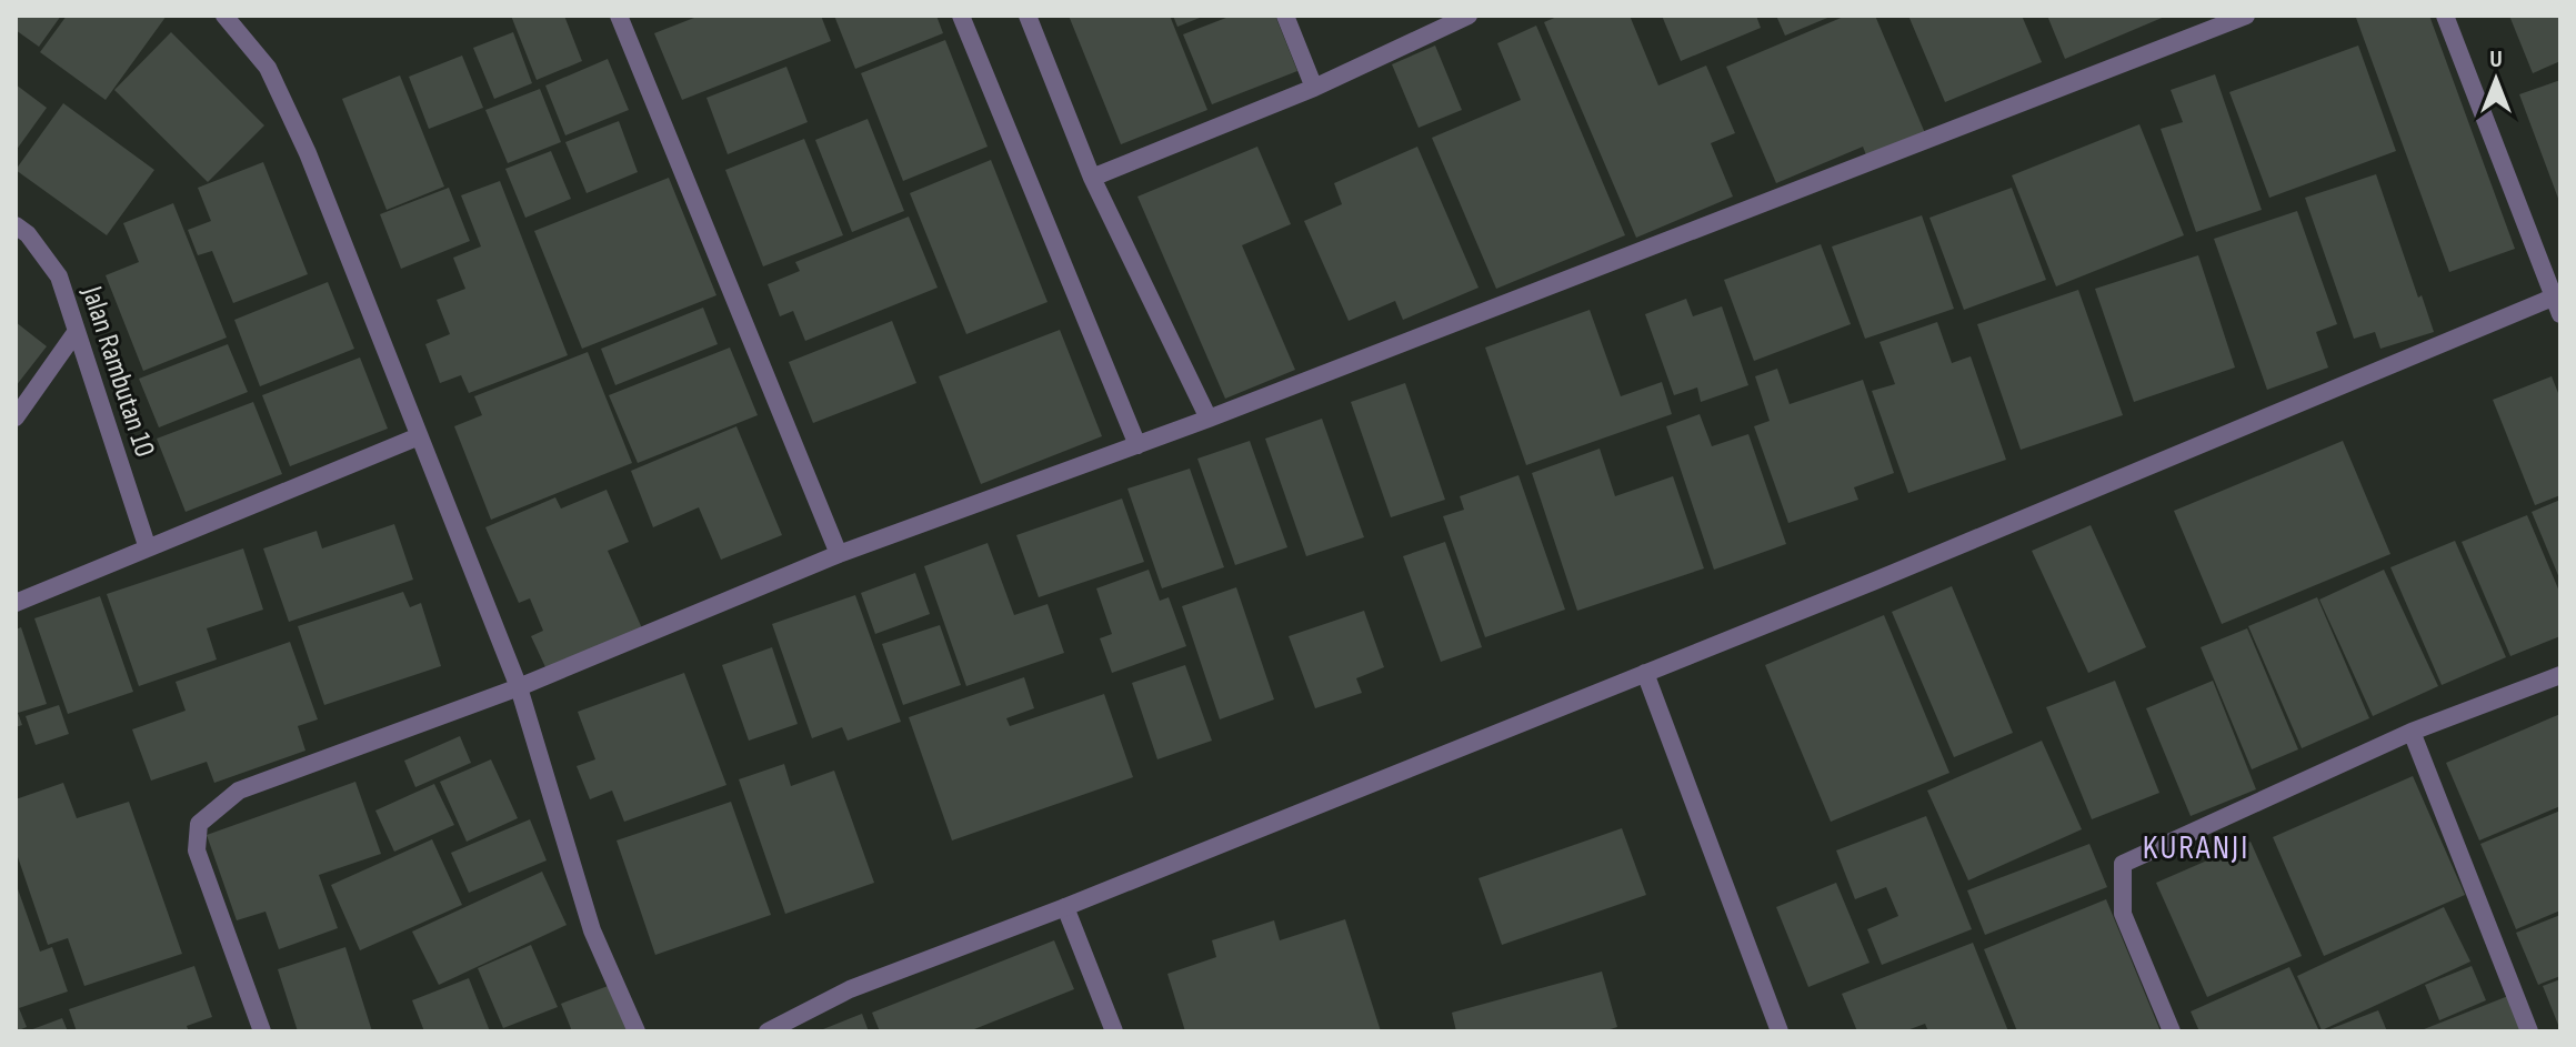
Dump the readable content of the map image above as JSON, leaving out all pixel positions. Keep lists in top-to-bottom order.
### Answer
{
  "streets": {
    "street": ["Jalan Rambutan 10"]
  },
  "districts": ["KURANJI"],
  "north": "top"
}
